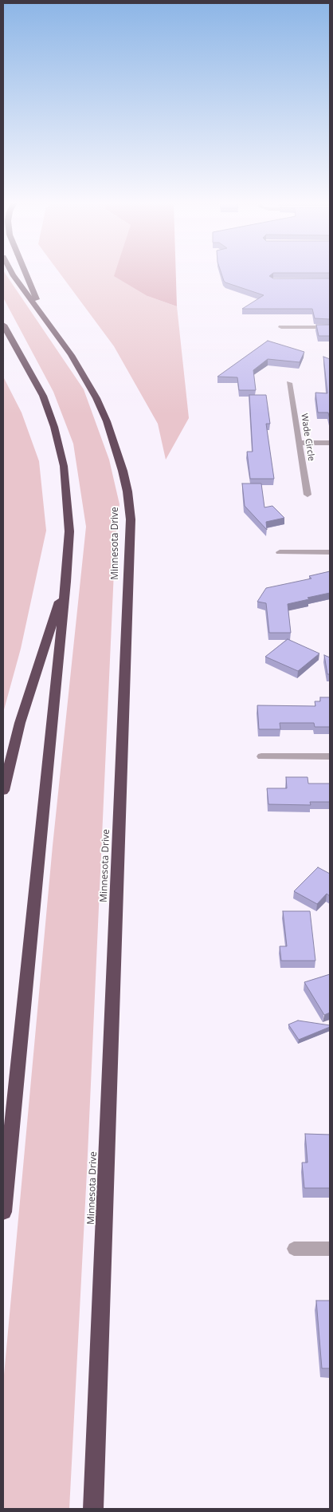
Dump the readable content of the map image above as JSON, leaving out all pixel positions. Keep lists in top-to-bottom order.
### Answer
{
  "streets": {
    "highway": ["Minnesota Drive"],
    "street": ["Wade Circle"]
  }
}
